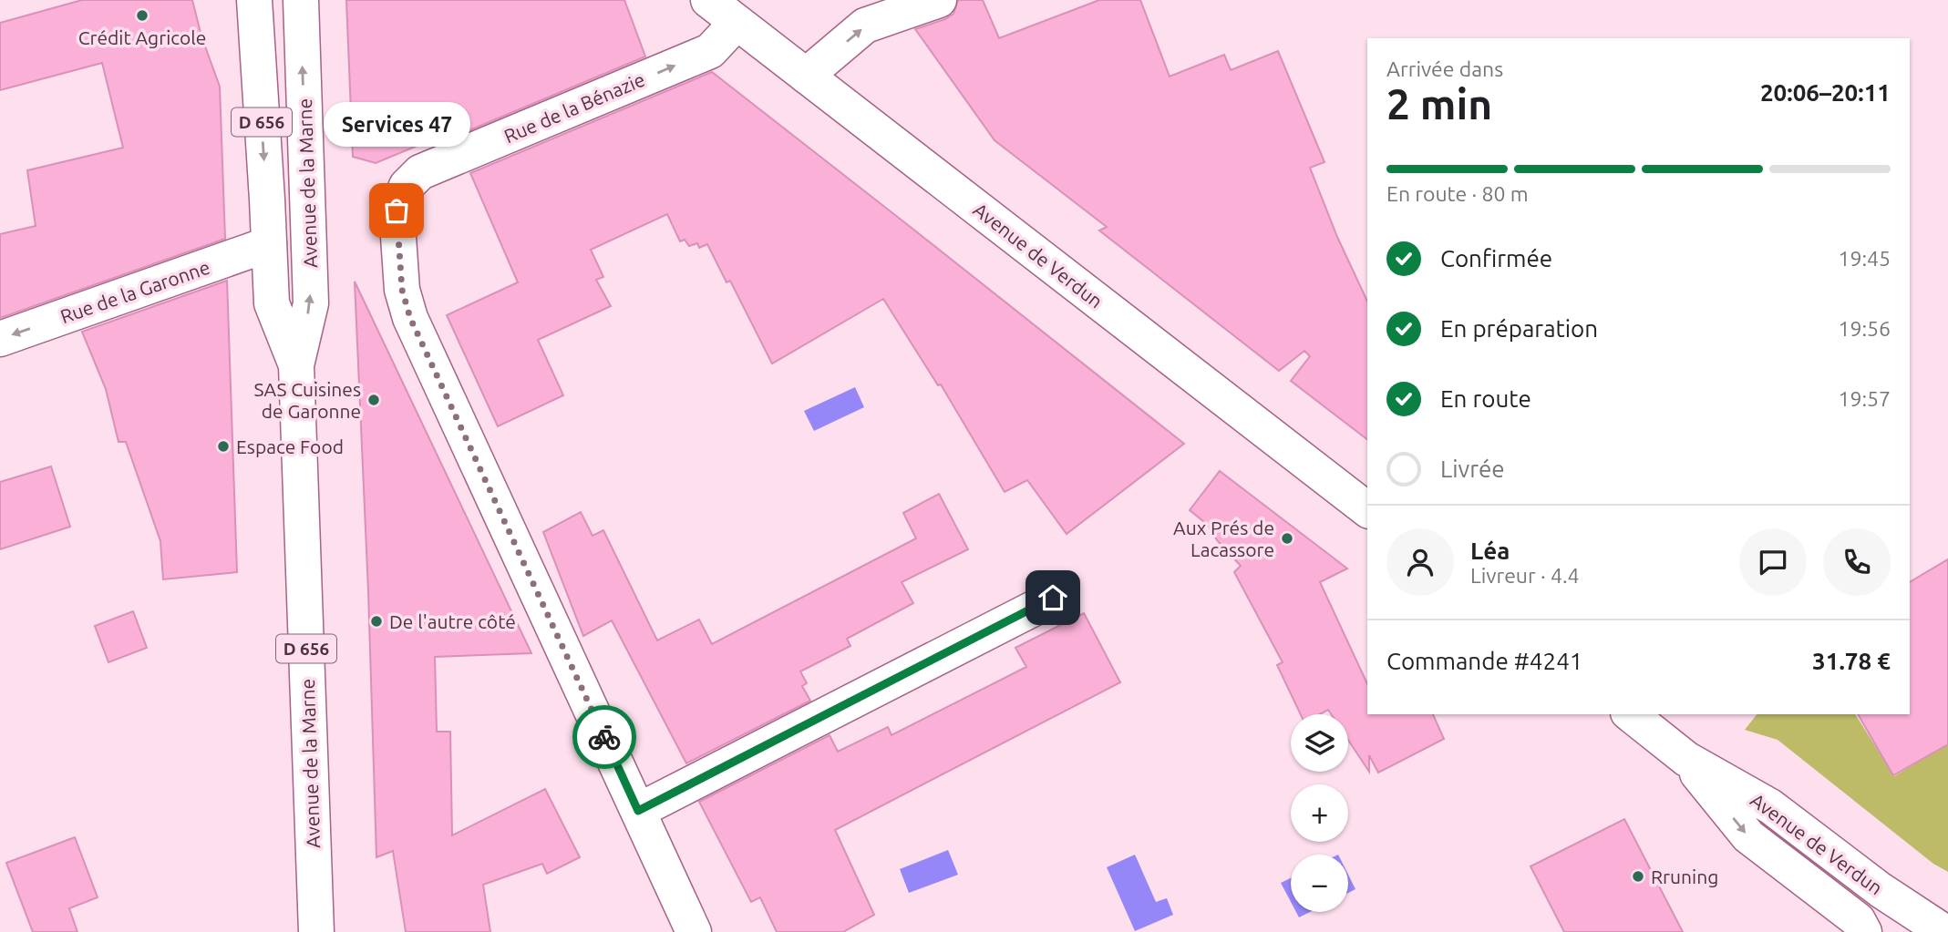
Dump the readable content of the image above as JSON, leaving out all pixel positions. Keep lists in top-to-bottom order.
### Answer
{
  "streets": {
    "main road": [
      "Rue de la Bénazie",
      "D 656",
      "Avenue de la Marne",
      "Avenue de Verdun",
      "Rue de la Garonne"
    ]
  },
  "crossings": [
    ["Rue de la Bénazie", "Avenue de Verdun"],
    ["Avenue de la Marne", "Rue de la Garonne"]
  ],
  "one_way": ["Rue de la Garonne"],
  "places": [
    "Crédit Agricole",
    "Services 47",
    "SAS Cuisines de Garonne",
    "Espace Food",
    "Aux Prés de Lacassore",
    "De l'autre côté",
    "Rruning"
  ],
  "page": {
    "heading": ["2 min", "Arrivée dans", "20:06–20:11"],
    "panel": [
      "Léa",
      "Livreur · 4.4",
      "Commande #4241",
      "31.78 €"
    ],
    "bubble": "Services 47",
    "bar": "En route · 80 m",
    "list": [
      ["Confirmée", "19:45"],
      ["En préparation", "19:56"],
      ["En route", "19:57"],
      "Livrée"
    ],
    "map_buttons": ["+", "−"]
  }
}
